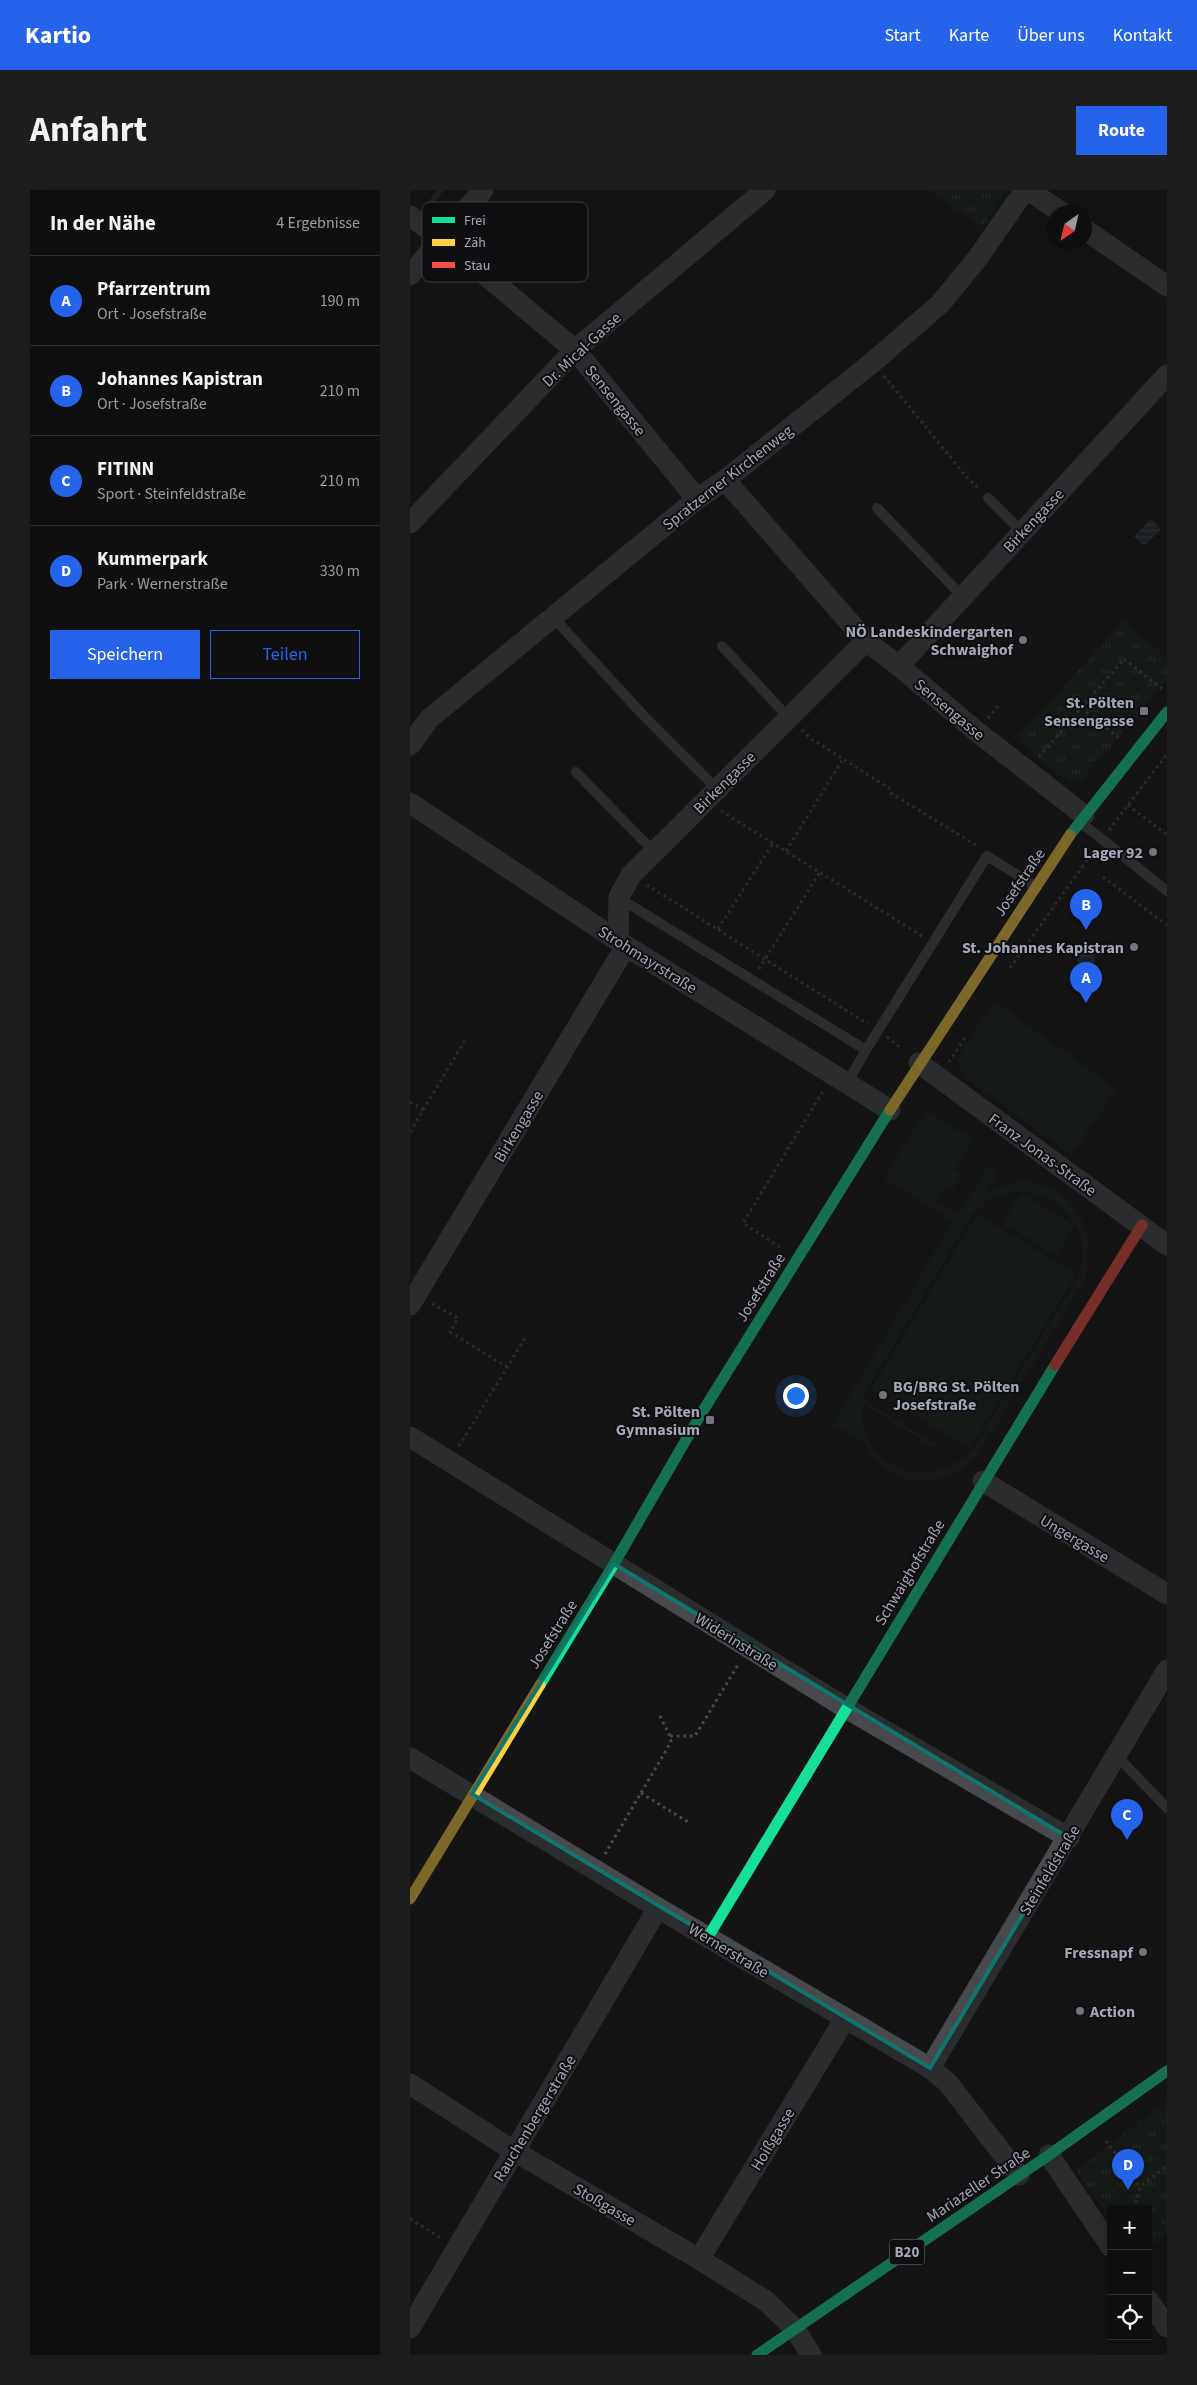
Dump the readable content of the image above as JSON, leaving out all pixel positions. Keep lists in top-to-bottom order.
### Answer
{
  "streets": {
    "street": [
      "Dr. Mical-Gasse",
      "Sensengasse",
      "Spratzerner Kirchenweg",
      "Birkengasse",
      "Josefstraße",
      "Strohmayrstraße",
      "Franz Jonas-Straße",
      "Ungergasse",
      "Schwaighofstraße",
      "Widerinstraße",
      "Steinfeldstraße",
      "Wernerstraße",
      "Rauchenbergerstraße",
      "Hoißgasse",
      "Mariazeller Straße",
      "Stoßgasse",
      "B20"
    ]
  },
  "crossings": [
    ["Dr. Mical-Gasse", "Sensengasse"],
    ["Sensengasse", "Spratzerner Kirchenweg"],
    ["Sensengasse", "Birkengasse"],
    ["Sensengasse", "Josefstraße"],
    ["Birkengasse", "Strohmayrstraße"],
    ["Josefstraße", "Strohmayrstraße"],
    ["Josefstraße", "Franz Jonas-Straße"],
    ["Josefstraße", "Widerinstraße"],
    ["Josefstraße", "Wernerstraße"],
    ["Franz Jonas-Straße", "Schwaighofstraße"],
    ["Ungergasse", "Schwaighofstraße"],
    ["Schwaighofstraße", "Widerinstraße"],
    ["Schwaighofstraße", "Wernerstraße"],
    ["Widerinstraße", "Steinfeldstraße"],
    ["Steinfeldstraße", "Wernerstraße"],
    ["Wernerstraße", "Rauchenbergerstraße"],
    ["Wernerstraße", "Hoißgasse"],
    ["Wernerstraße", "Mariazeller Straße"],
    ["Rauchenbergerstraße", "Stoßgasse"],
    ["Hoißgasse", "Stoßgasse"],
    ["Mariazeller Straße", "Stoßgasse"]
  ],
  "places": {
    "other": [
      "NÖ Landeskindergarten Schwaighof",
      "Lager 92",
      "St. Johannes Kapistran",
      "BG/BRG St. Pölten Josefstraße",
      "Fressnapf",
      "Action"
    ],
    "transit": ["St. Pölten Sensengasse", "St. Pölten Gymnasium"]
  },
  "legend": ["Frei", "Zäh", "Stau"],
  "north": "bottom left",
  "page": {
    "header": "Kartio",
    "nav": [
      "Start",
      "Karte",
      "Über uns",
      "Kontakt"
    ],
    "title": "Anfahrt",
    "buttons": [
      "Route",
      ["Speichern", "Teilen"]
    ],
    "heading": ["In der Nähe", "4 Ergebnisse"],
    "list": [
      {
        "mark": "A",
        "name": "Pfarrzentrum",
        "note": "Ort · Josefstraße",
        "value": "190 m"
      },
      {
        "mark": "B",
        "name": "Johannes Kapistran",
        "note": "Ort · Josefstraße",
        "value": "210 m"
      },
      {
        "mark": "C",
        "name": "FITINN",
        "note": "Sport · Steinfeldstraße",
        "value": "210 m"
      },
      {
        "mark": "D",
        "name": "Kummerpark",
        "note": "Park · Wernerstraße",
        "value": "330 m"
      }
    ],
    "pins": [
      "B",
      "A",
      "C",
      "D"
    ],
    "map_buttons": ["+", "−"]
  }
}
